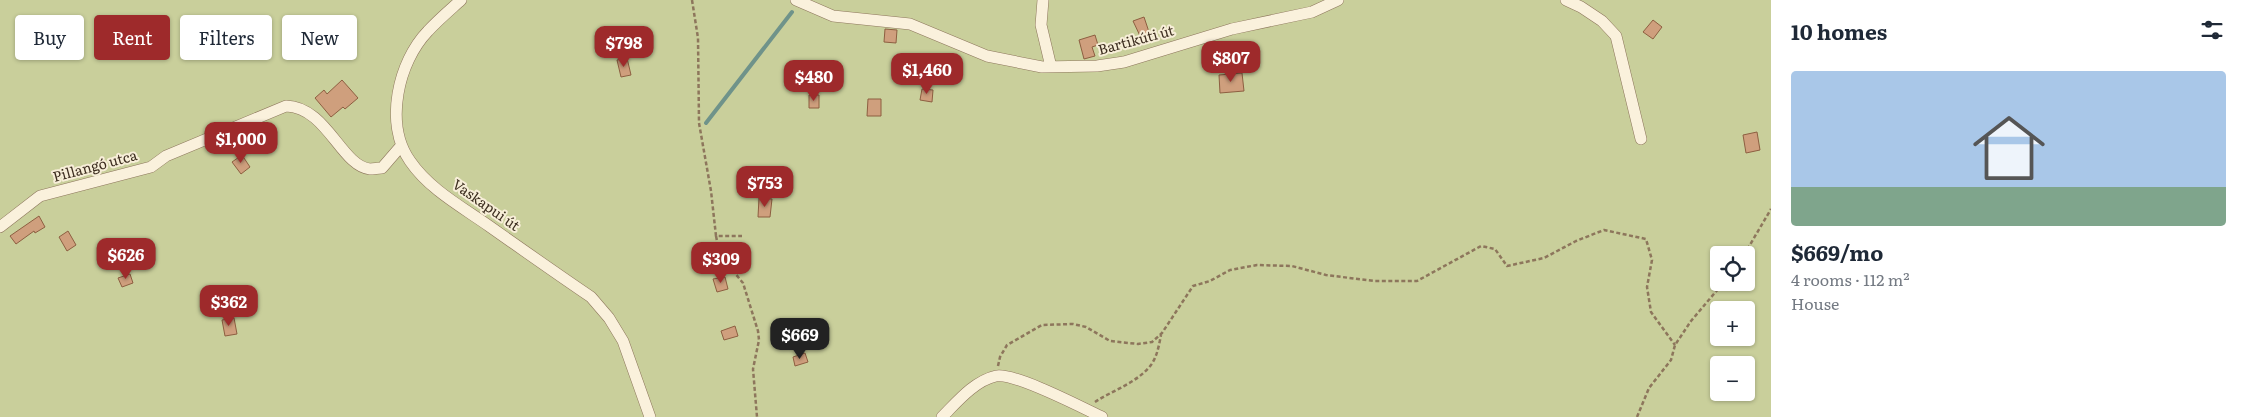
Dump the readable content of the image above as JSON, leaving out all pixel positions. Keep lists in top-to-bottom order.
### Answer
{
  "streets": {
    "street": ["Bartikúti út", "Pillangó utca", "Vaskapui út"]
  },
  "crossings": [
    ["Pillangó utca", "Vaskapui út"]
  ],
  "page": {
    "heading": "10 homes",
    "chip": [
      "Buy",
      "Rent",
      "Filters",
      "New"
    ],
    "price": [
      "$798",
      "$807",
      "$1,460",
      "$480",
      "$1,000",
      "$753",
      "$626",
      "$309",
      "$362",
      "$669"
    ],
    "list": [
      {
        "name": "$669/mo",
        "note": "4 rooms · 112 m² · House"
      }
    ],
    "map_buttons": ["+", "−"]
  }
}
